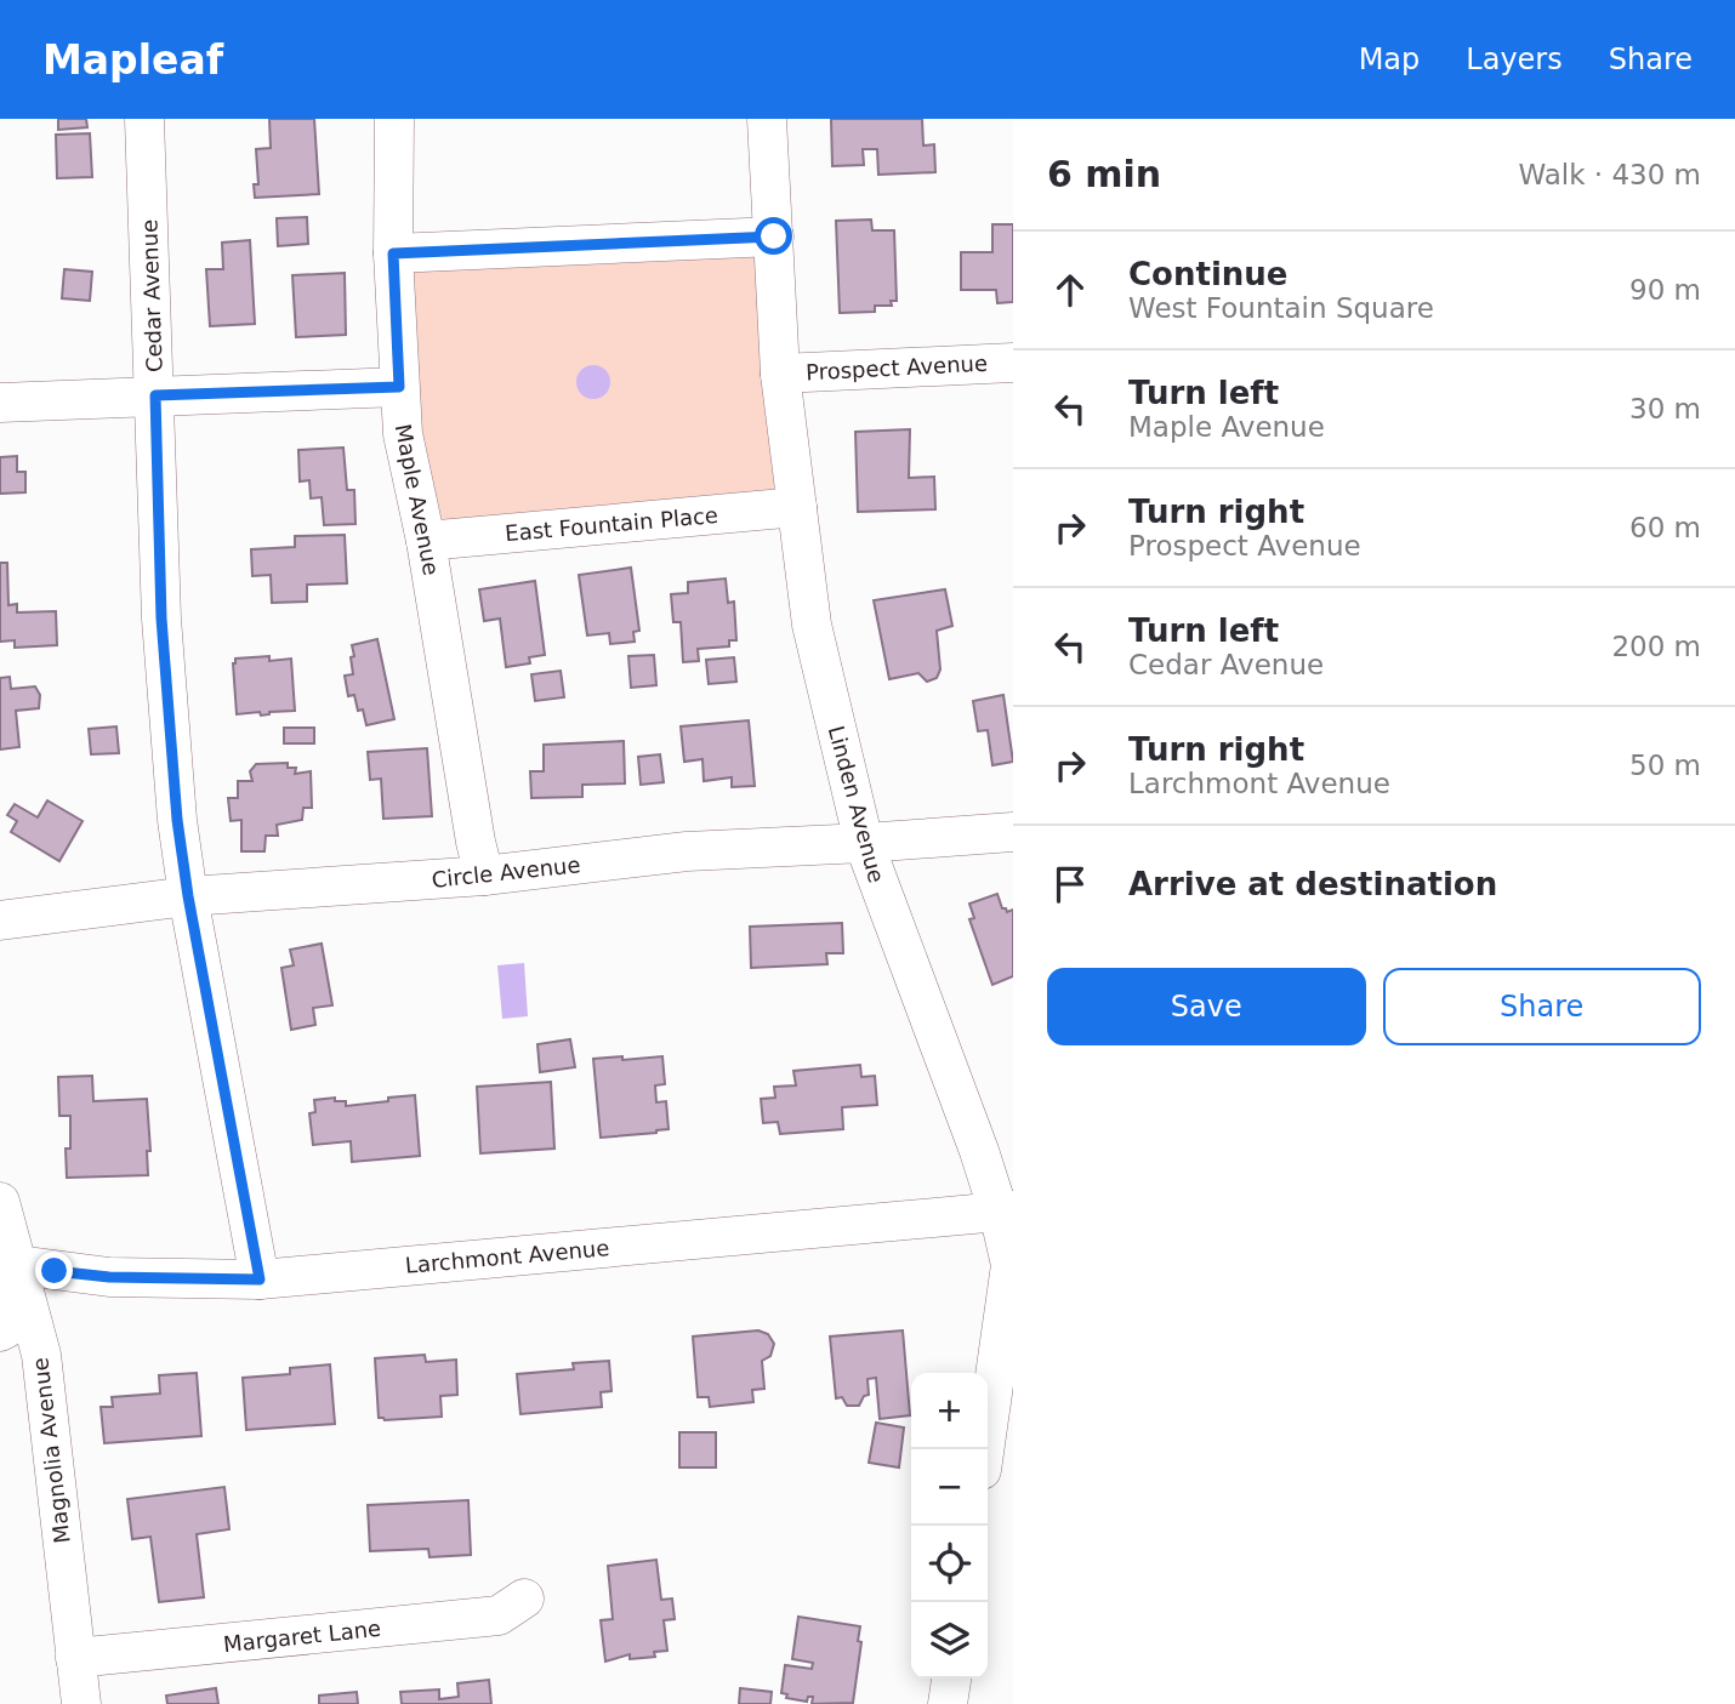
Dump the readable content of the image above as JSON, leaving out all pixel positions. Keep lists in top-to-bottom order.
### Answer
{
  "streets": {
    "street": [
      "Cedar Avenue",
      "Prospect Avenue",
      "Maple Avenue",
      "East Fountain Place",
      "Linden Avenue",
      "Circle Avenue",
      "Larchmont Avenue",
      "Magnolia Avenue",
      "Margaret Lane"
    ]
  },
  "crossings": [
    ["Cedar Avenue", "Circle Avenue"],
    ["Cedar Avenue", "Larchmont Avenue"],
    ["Prospect Avenue", "Linden Avenue"],
    ["Maple Avenue", "East Fountain Place"],
    ["Maple Avenue", "Circle Avenue"],
    ["East Fountain Place", "Linden Avenue"],
    ["Linden Avenue", "Circle Avenue"],
    ["Linden Avenue", "Larchmont Avenue"],
    ["Larchmont Avenue", "Magnolia Avenue"],
    ["Magnolia Avenue", "Margaret Lane"]
  ],
  "page": {
    "header": "Mapleaf",
    "nav": ["Map", "Layers", "Share"],
    "heading": ["6 min", "Walk · 430 m"],
    "list": [
      ["Continue", "West Fountain Square", "90 m"],
      ["Turn left", "Maple Avenue", "30 m"],
      ["Turn right", "Prospect Avenue", "60 m"],
      ["Turn left", "Cedar Avenue", "200 m"],
      ["Turn right", "Larchmont Avenue", "50 m"],
      "Arrive at destination"
    ],
    "buttons": ["Save", "Share"],
    "map_buttons": ["+", "−"]
  }
}
